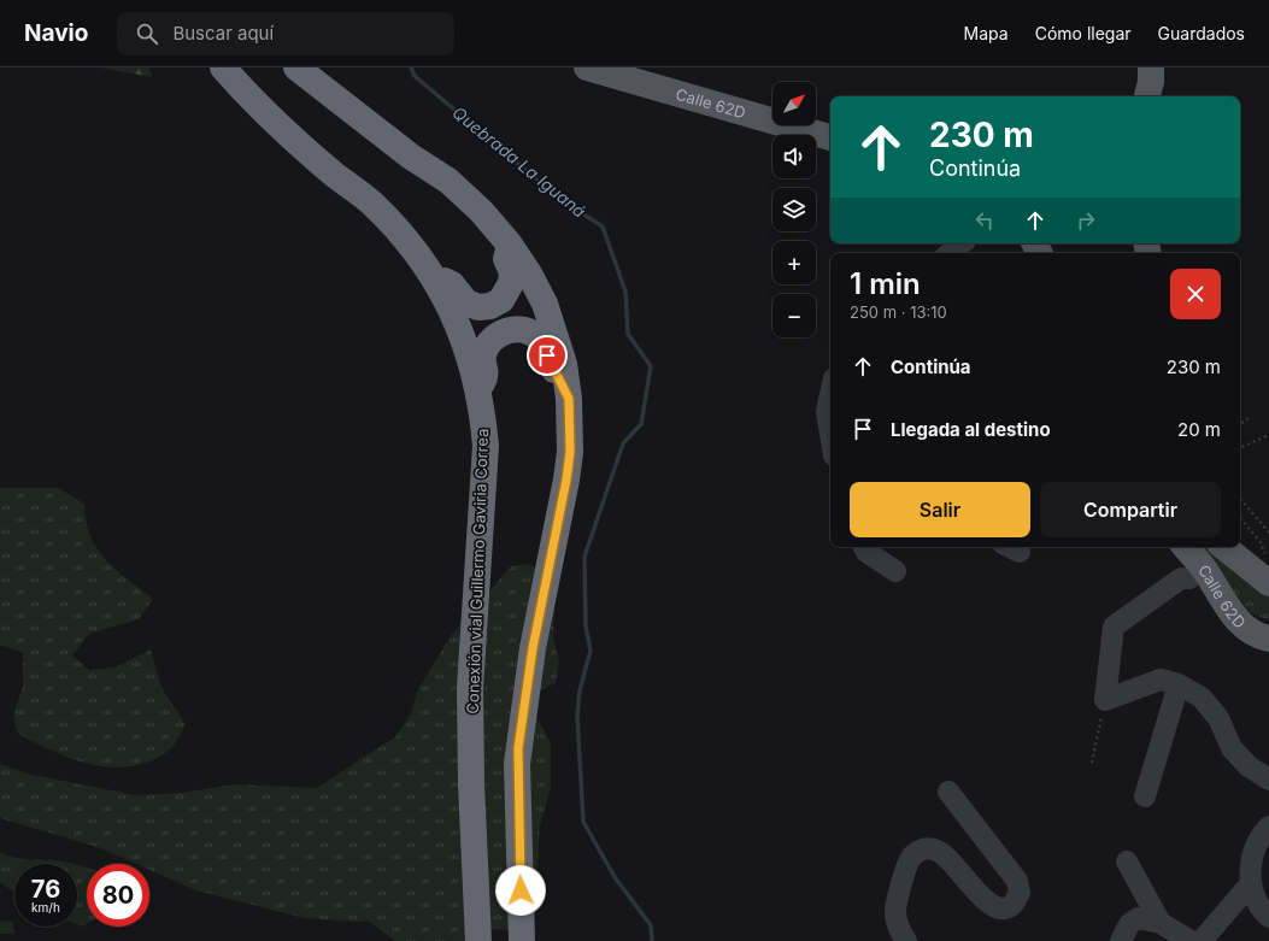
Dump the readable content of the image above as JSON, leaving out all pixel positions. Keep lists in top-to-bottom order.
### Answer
{
  "streets": {
    "highway": ["Conexión vial Guillermo Gaviria Correa"],
    "main road": ["Calle 62D"]
  },
  "water": ["Quebrada La Iguaná"],
  "north": "top right",
  "page": {
    "header": "Navio",
    "search": "Buscar aquí",
    "nav": ["Mapa", "Cómo llegar", "Guardados"],
    "map_buttons": ["+", "−"],
    "turn": ["230 m", "Continúa"],
    "heading": ["1 min", "250 m · 13:10"],
    "list": [
      {
        "name": "Continúa",
        "value": "230 m"
      },
      {
        "name": "Llegada al destino",
        "value": "20 m"
      }
    ],
    "buttons": ["Salir", "Compartir"],
    "speed": "76 km/h",
    "limit": "80"
  }
}
